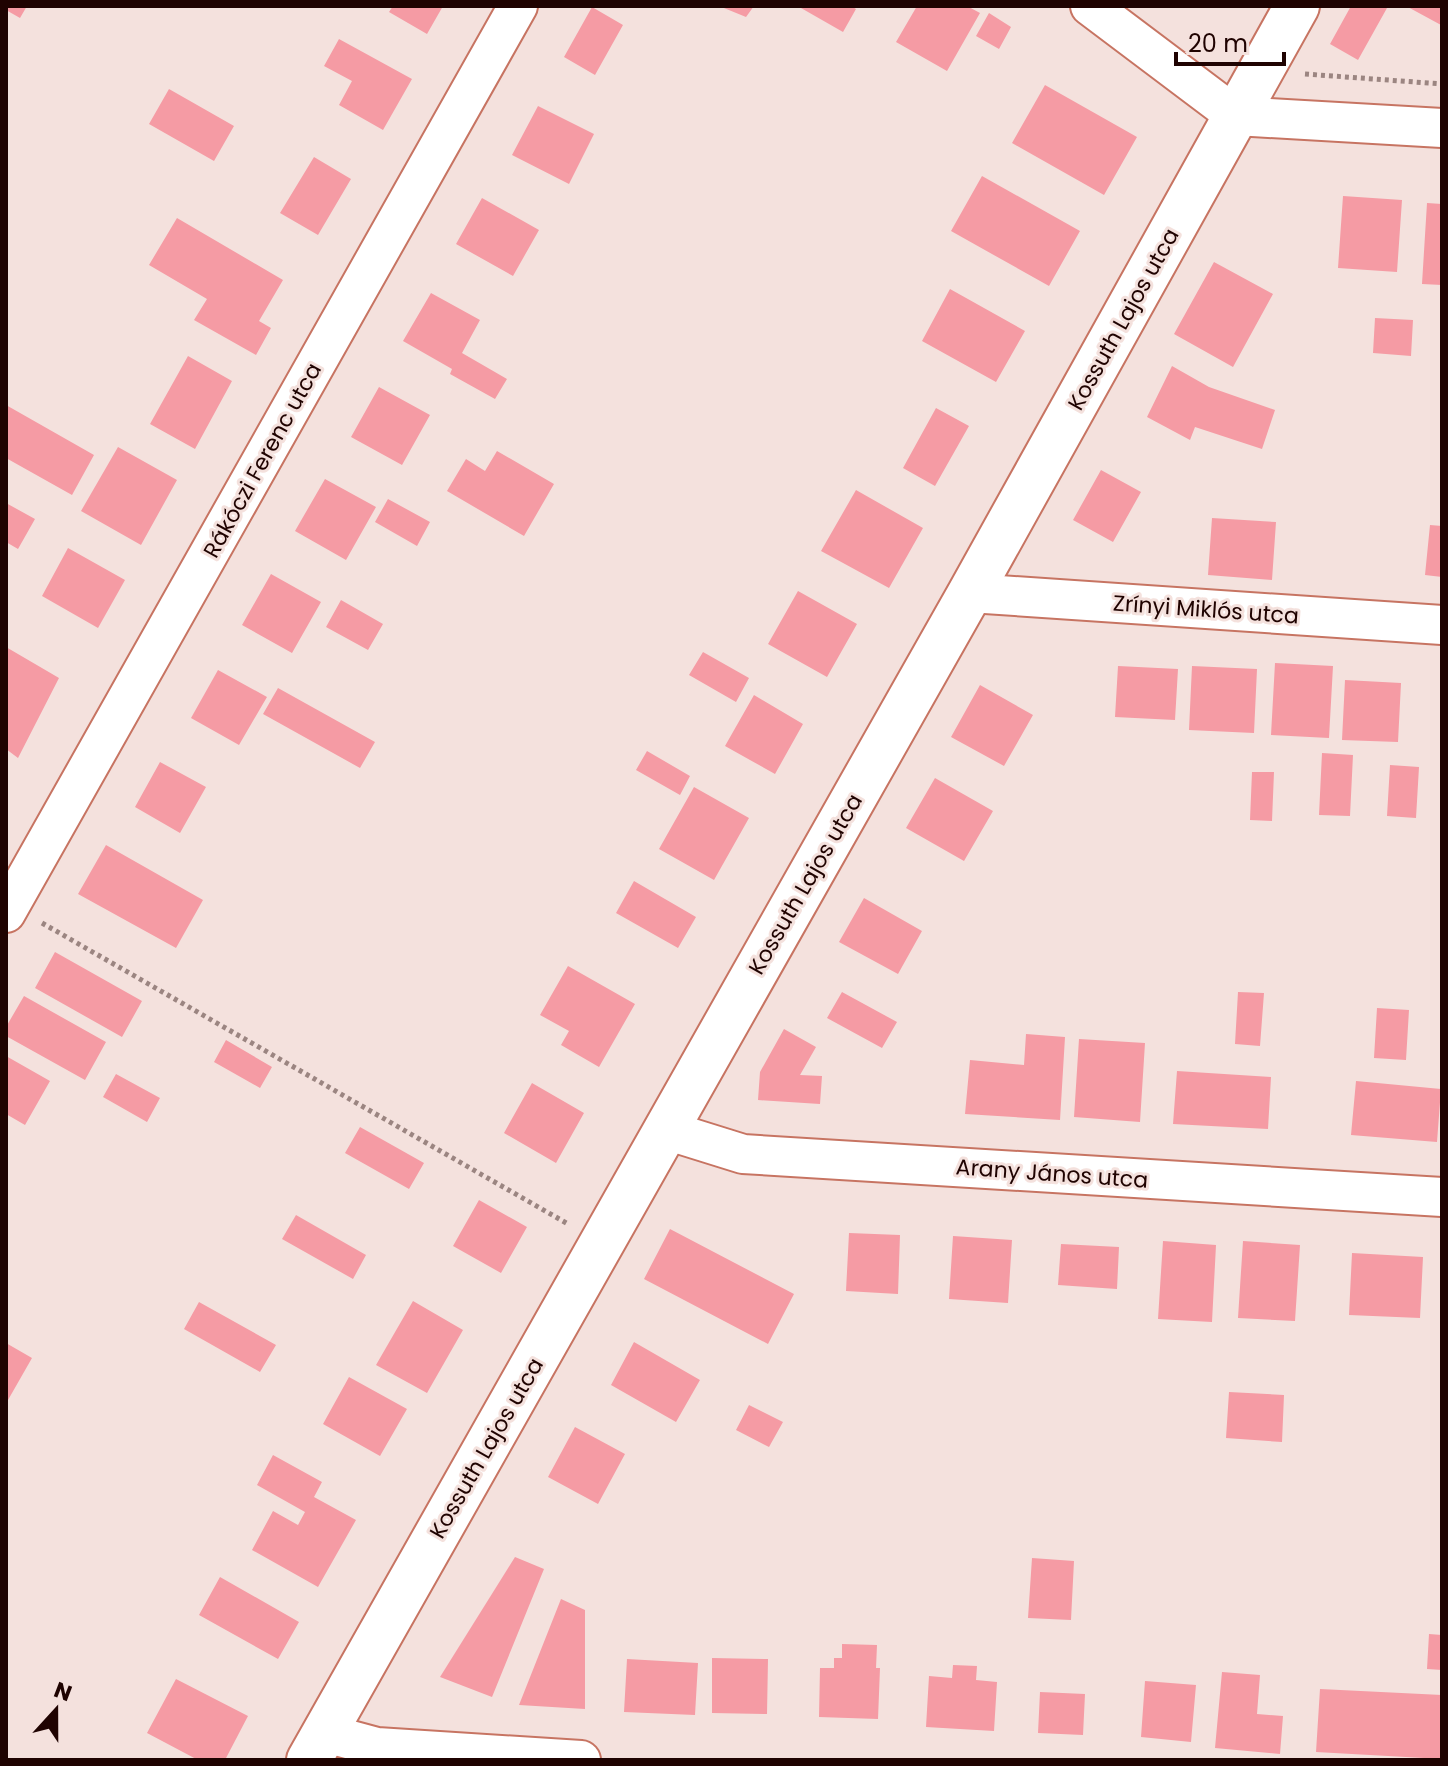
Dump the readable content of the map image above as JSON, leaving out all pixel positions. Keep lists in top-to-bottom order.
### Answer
{
  "streets": {
    "main road": ["Kossuth Lajos utca"],
    "street": ["Rákóczi Ferenc utca", "Zrínyi Miklós utca", "Arany János utca"]
  },
  "crossings": [
    ["Kossuth Lajos utca", "Zrínyi Miklós utca"],
    ["Kossuth Lajos utca", "Arany János utca"]
  ],
  "scale_bar": "20 m",
  "north": "top"
}
